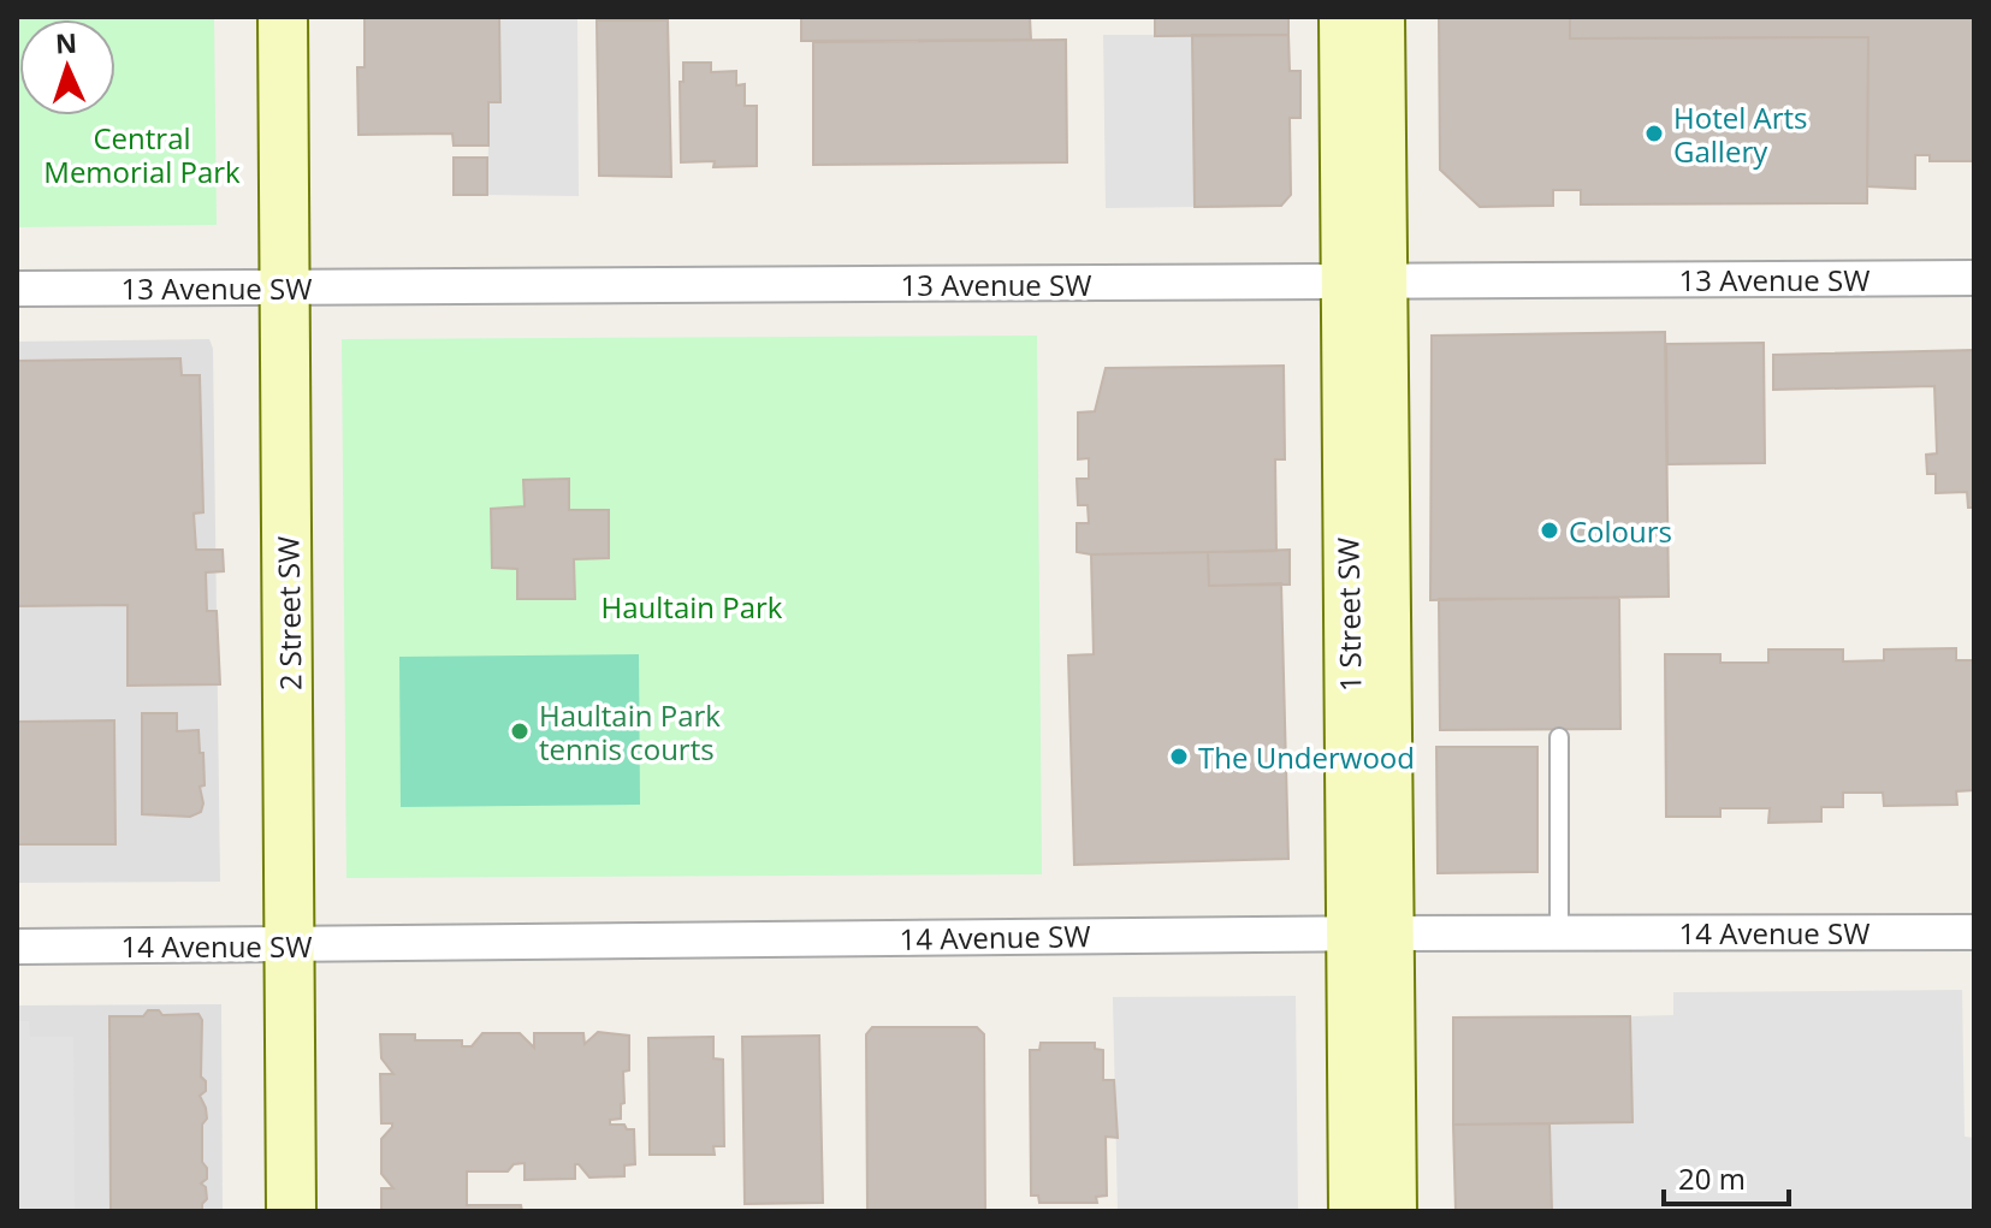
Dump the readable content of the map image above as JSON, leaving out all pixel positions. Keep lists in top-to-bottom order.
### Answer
{
  "streets": {
    "street": [
      "13 Avenue SW",
      "2 Street SW",
      "1 Street SW",
      "14 Avenue SW"
    ]
  },
  "crossings": [
    ["13 Avenue SW", "2 Street SW"],
    ["13 Avenue SW", "1 Street SW"],
    ["2 Street SW", "14 Avenue SW"],
    ["1 Street SW", "14 Avenue SW"]
  ],
  "parks": ["Central Memorial Park", "Haultain Park"],
  "places": [
    "Hotel Arts Gallery",
    "Colours",
    "Haultain Park tennis courts",
    "The Underwood"
  ],
  "scale_bar": "20 m",
  "north": "top"
}
